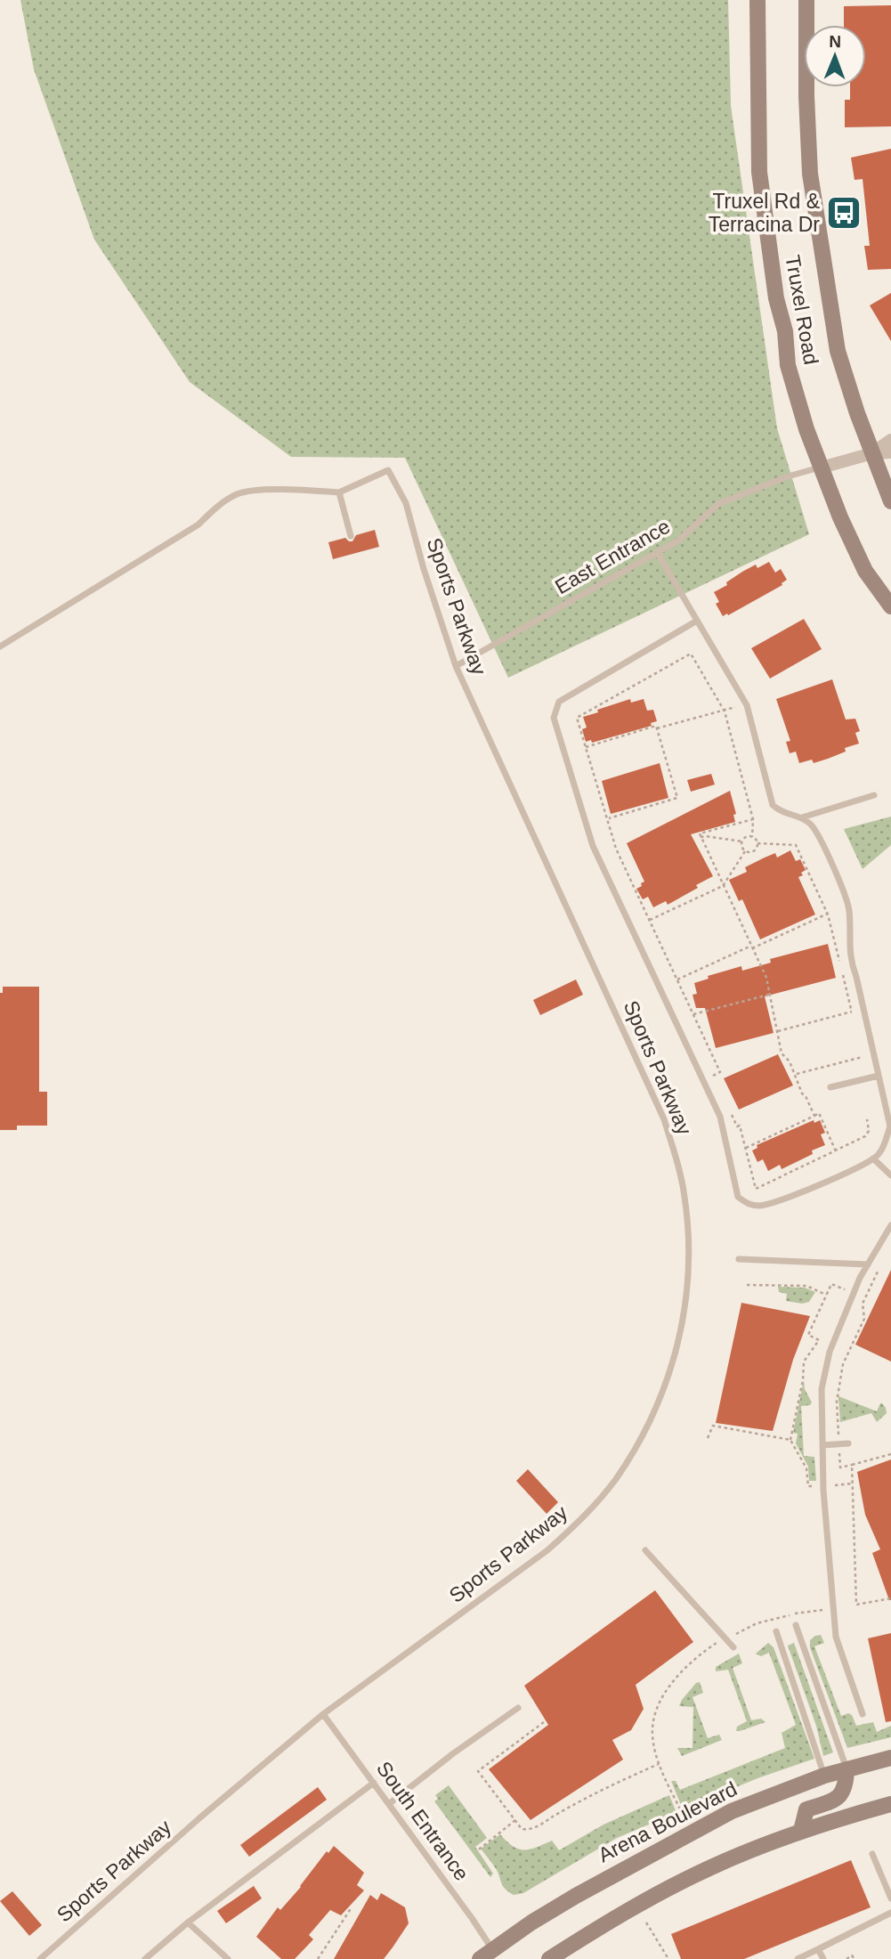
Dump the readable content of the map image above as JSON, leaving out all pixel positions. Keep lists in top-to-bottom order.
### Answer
{
  "streets": {
    "main road": ["Truxel Road", "Arena Boulevard"],
    "lane": ["East Entrance", "Sports Parkway", "South Entrance"]
  },
  "crossings": [
    ["Truxel Road", "East Entrance"],
    ["East Entrance", "Sports Parkway"],
    ["Sports Parkway", "South Entrance"],
    ["South Entrance", "Arena Boulevard"]
  ],
  "places": {
    "bus stop": ["Truxel Rd & Terracina Dr"]
  },
  "north": "top"
}
